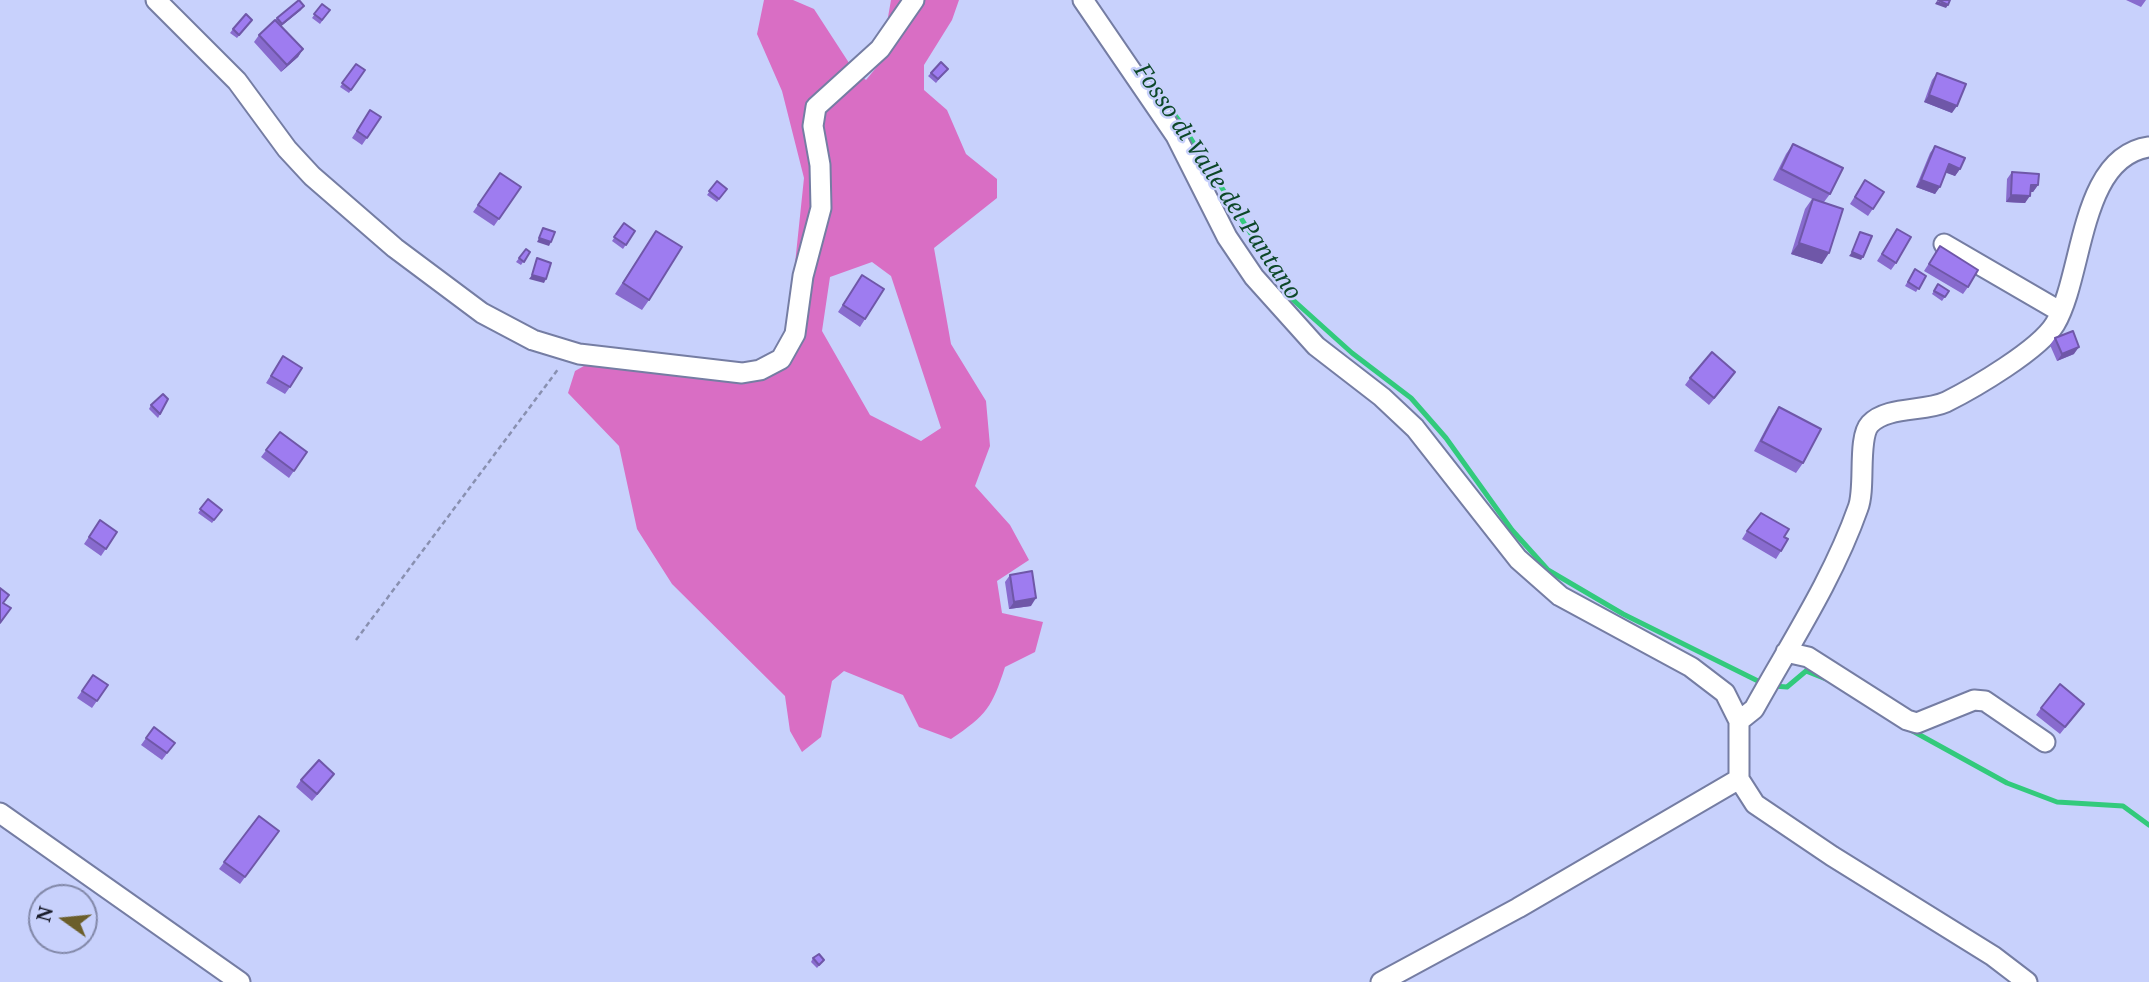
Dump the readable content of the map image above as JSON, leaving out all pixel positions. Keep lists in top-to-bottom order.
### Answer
{
  "water": ["Fosso di Valle del Pantano"],
  "north": "left"
}
